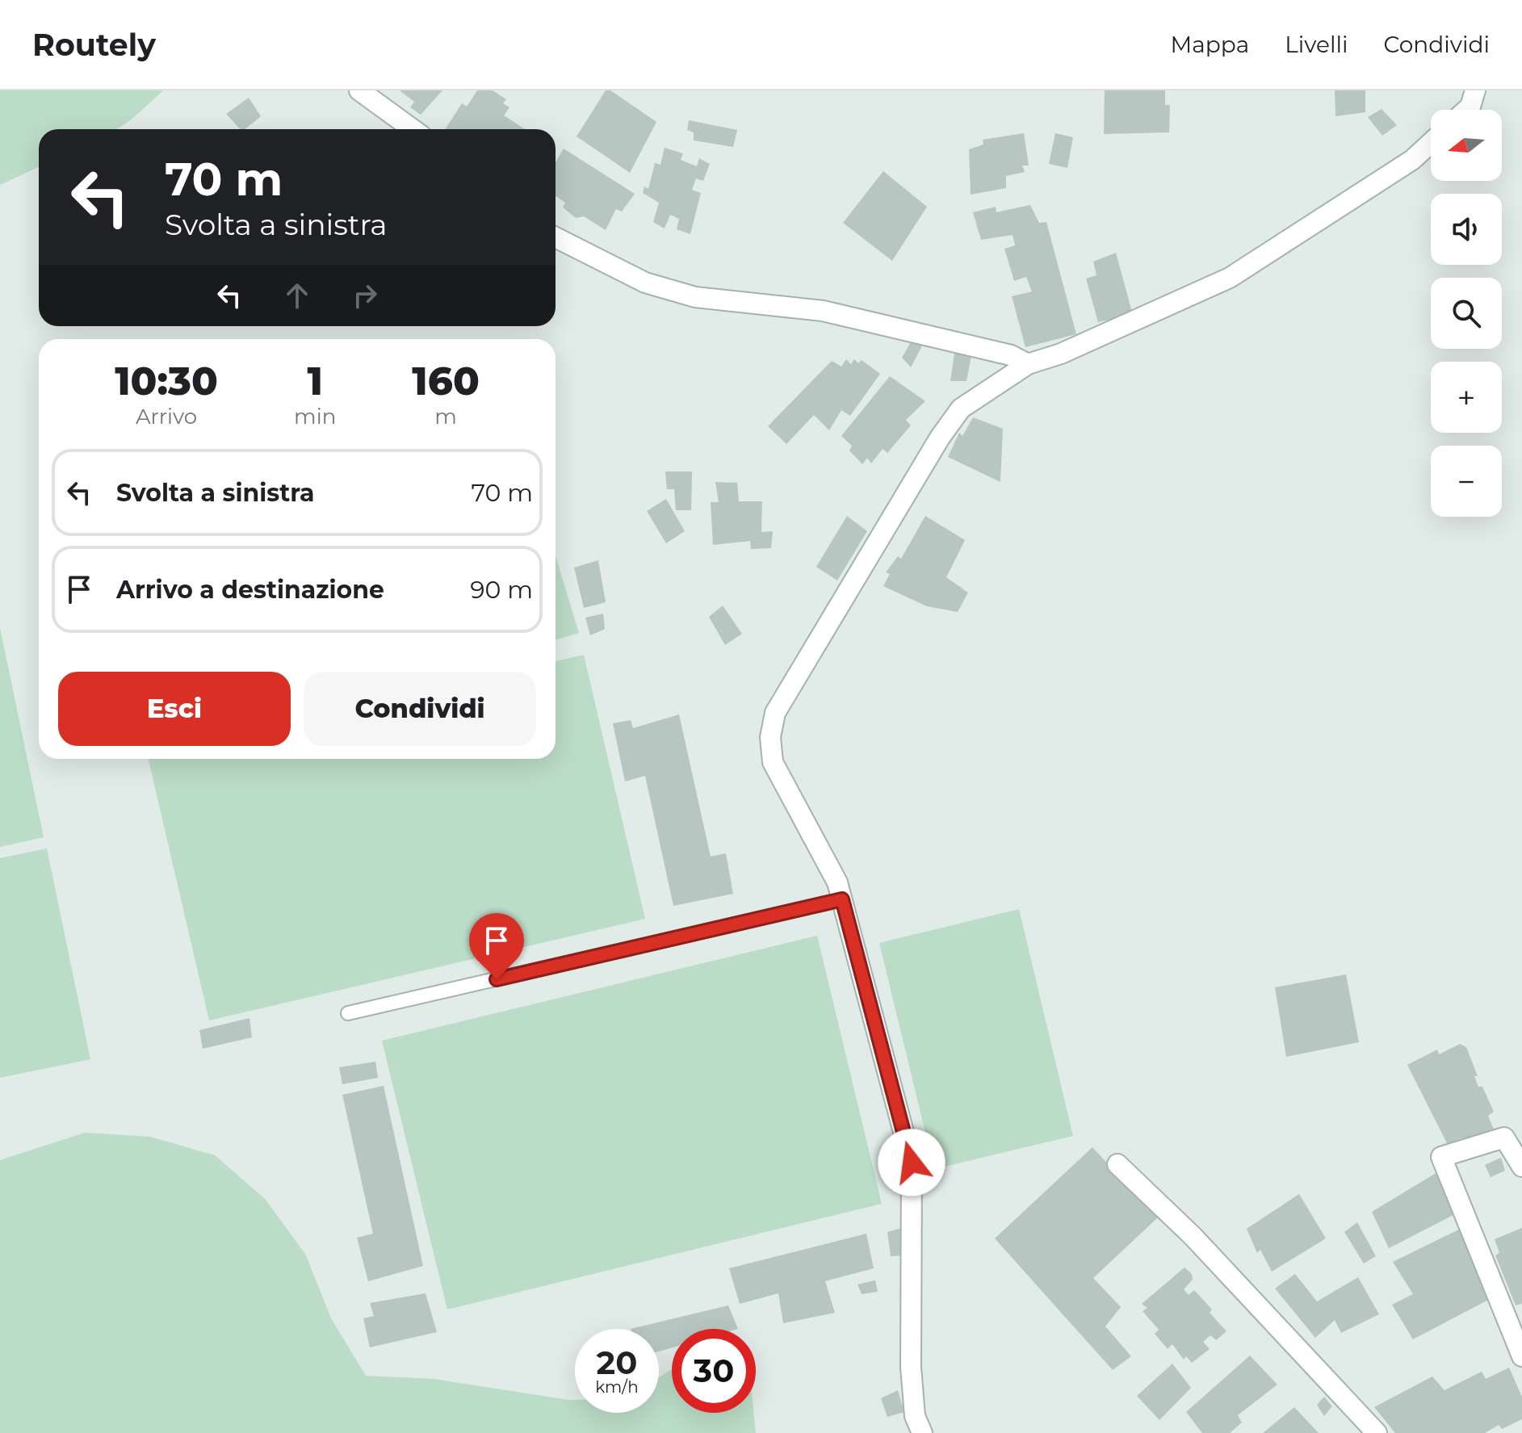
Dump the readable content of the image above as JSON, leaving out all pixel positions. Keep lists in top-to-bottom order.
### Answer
{
  "north": "left",
  "page": {
    "header": "Routely",
    "nav": ["Mappa", "Livelli", "Condividi"],
    "map_buttons": ["+", "−"],
    "turn": ["70 m", "Svolta a sinistra"],
    "eta": [
      "10:30",
      "Arrivo",
      "1",
      "min",
      "160",
      "m"
    ],
    "list": [
      {
        "name": "Svolta a sinistra",
        "value": "70 m"
      },
      {
        "name": "Arrivo a destinazione",
        "value": "90 m"
      }
    ],
    "buttons": ["Esci", "Condividi"],
    "speed": "20 km/h",
    "limit": "30"
  }
}
